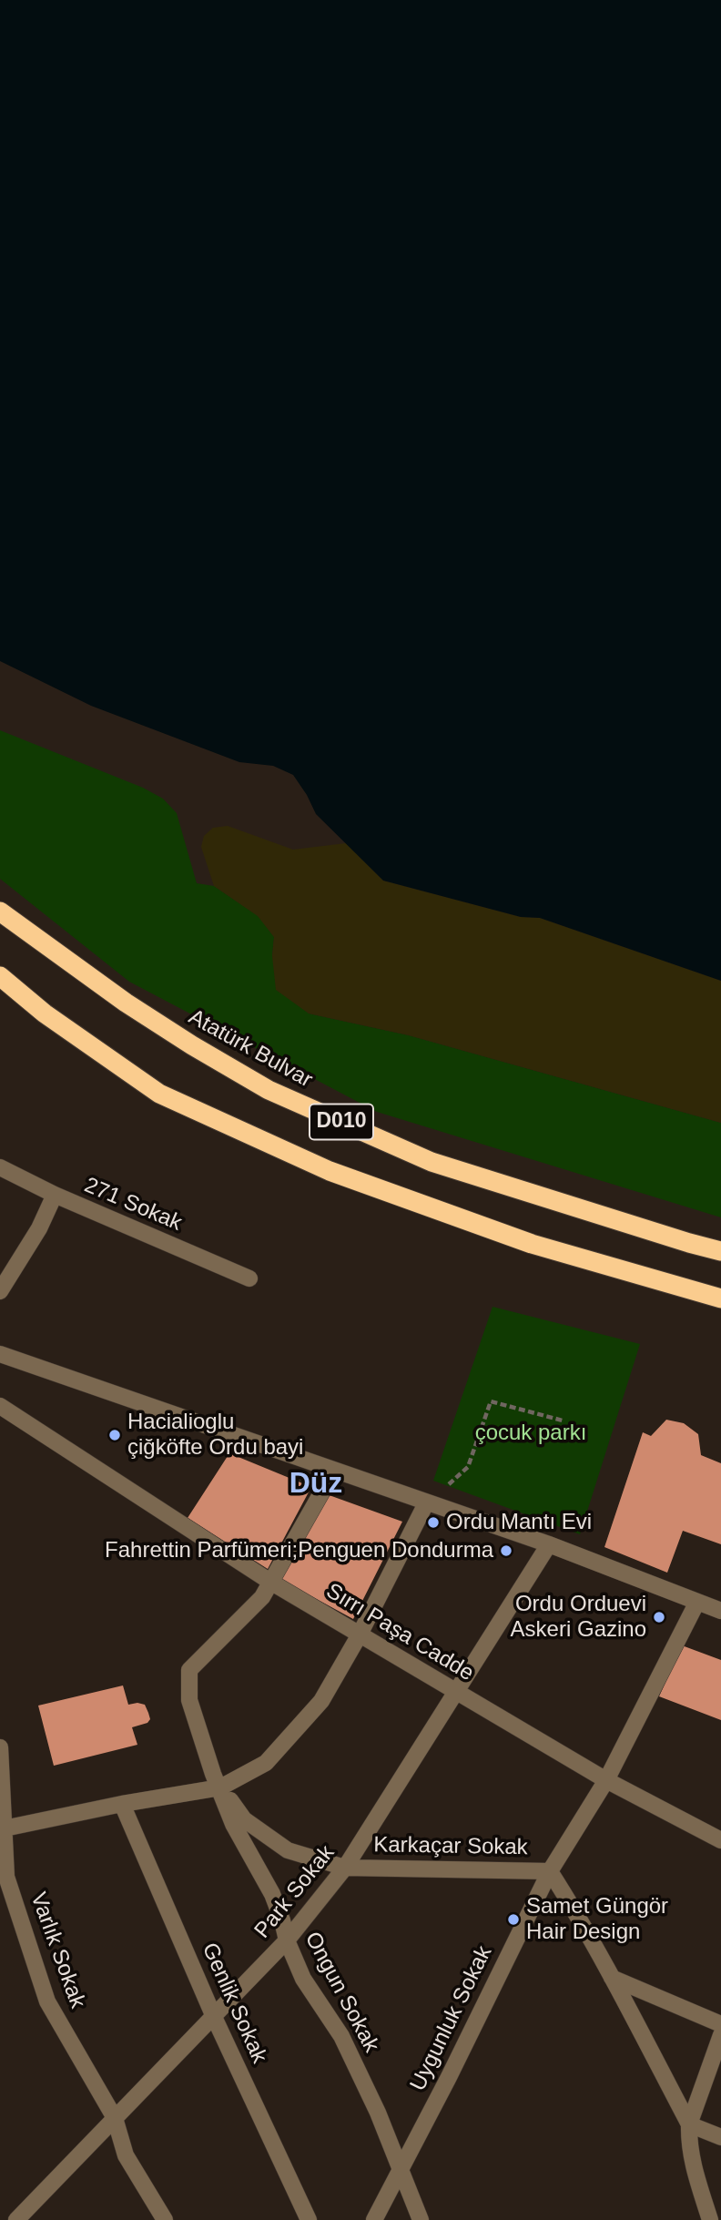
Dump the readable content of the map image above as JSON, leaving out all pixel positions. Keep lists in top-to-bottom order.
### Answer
{
  "streets": {
    "highway": ["Atatürk Bulvar", "D010"],
    "street": [
      "271 Sokak",
      "Sırrı Paşa Cadde",
      "Karkaçar Sokak",
      "Park Sokak",
      "Varlık Sokak",
      "Ongun Sokak",
      "Genlik Sokak",
      "Uygunluk Sokak"
    ]
  },
  "crossings": [
    ["Sırrı Paşa Cadde", "Park Sokak"],
    ["Sırrı Paşa Cadde", "Uygunluk Sokak"],
    ["Karkaçar Sokak", "Park Sokak"],
    ["Karkaçar Sokak", "Ongun Sokak"],
    ["Karkaçar Sokak", "Uygunluk Sokak"],
    ["Park Sokak", "Varlık Sokak"],
    ["Park Sokak", "Ongun Sokak"],
    ["Park Sokak", "Genlik Sokak"],
    ["Ongun Sokak", "Uygunluk Sokak"]
  ],
  "districts": ["Düz"],
  "parks": ["çocuk parkı"],
  "places": [
    "Hacialioglu çiğköfte Ordu bayi",
    "Ordu Mantı Evi",
    "Fahrettin Parfümeri;Penguen Dondurma",
    "Ordu Orduevi Askeri Gazino",
    "Samet Güngör Hair Design"
  ]
}
